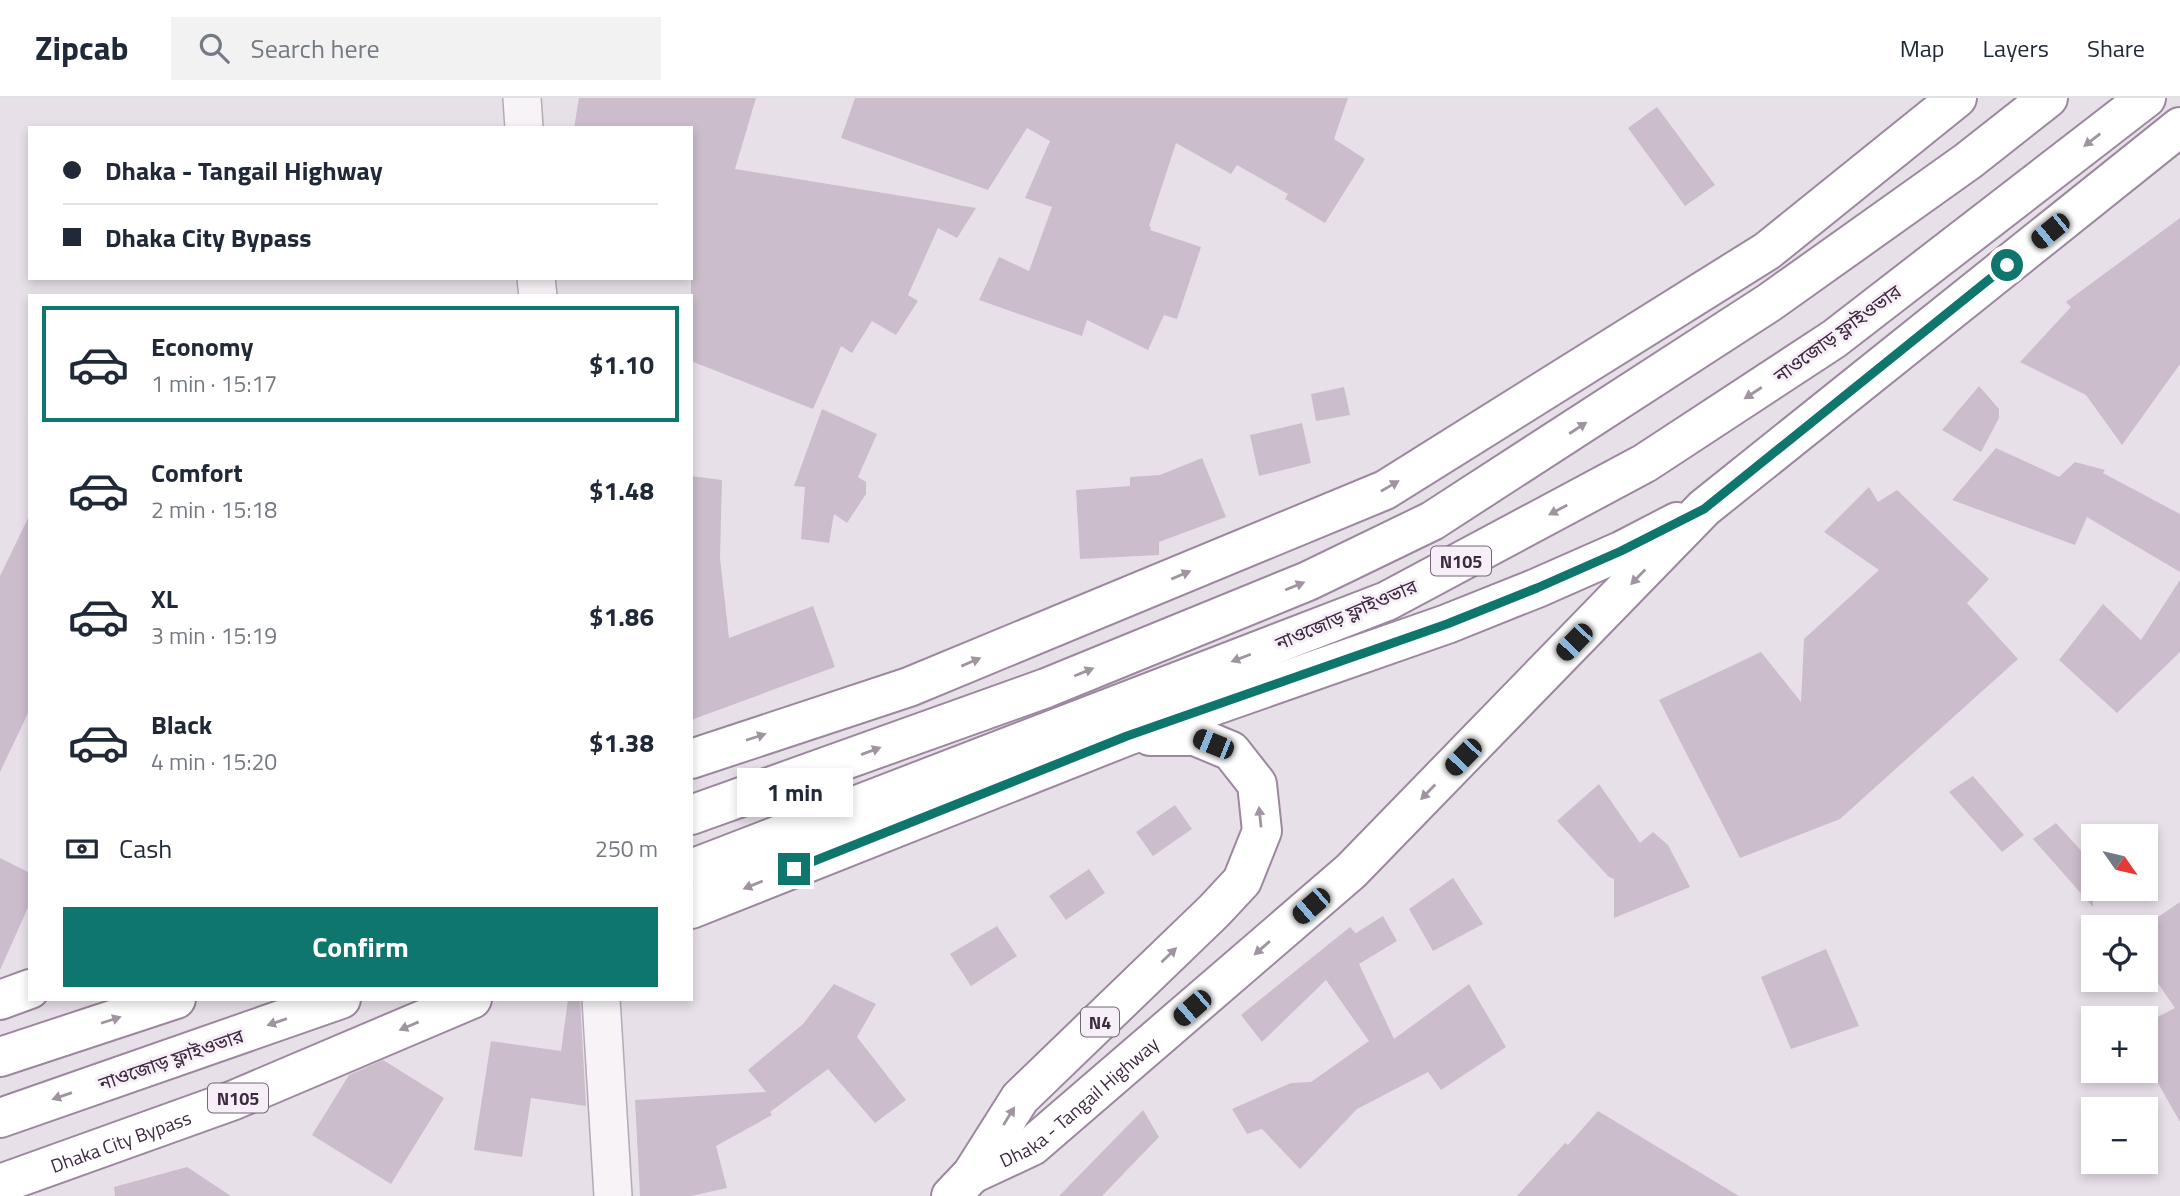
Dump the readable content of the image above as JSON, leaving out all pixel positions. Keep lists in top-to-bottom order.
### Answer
{
  "streets": {
    "highway": [
      "নাওজোড় ফ্লাইওভার",
      "N105",
      "N4",
      "Dhaka - Tangail Highway",
      "Dhaka City Bypass"
    ]
  },
  "crossings": [
    ["N105", "Dhaka - Tangail Highway"]
  ],
  "north": "bottom right",
  "page": {
    "header": "Zipcab",
    "search": "Search here",
    "nav": ["Map", "Layers", "Share"],
    "banner": ["Dhaka - Tangail Highway", "Dhaka City Bypass"],
    "list": [
      {
        "name": "Economy",
        "note": "1 min · 15:17",
        "value": "$1.10"
      },
      {
        "name": "Comfort",
        "note": "2 min · 15:18",
        "value": "$1.48"
      },
      {
        "name": "XL",
        "note": "3 min · 15:19",
        "value": "$1.86"
      },
      {
        "name": "Black",
        "note": "4 min · 15:20",
        "value": "$1.38"
      }
    ],
    "bubble": "1 min",
    "pay": ["Cash", "250 m"],
    "map_buttons": ["+", "−"],
    "buttons": "Confirm"
  }
}
